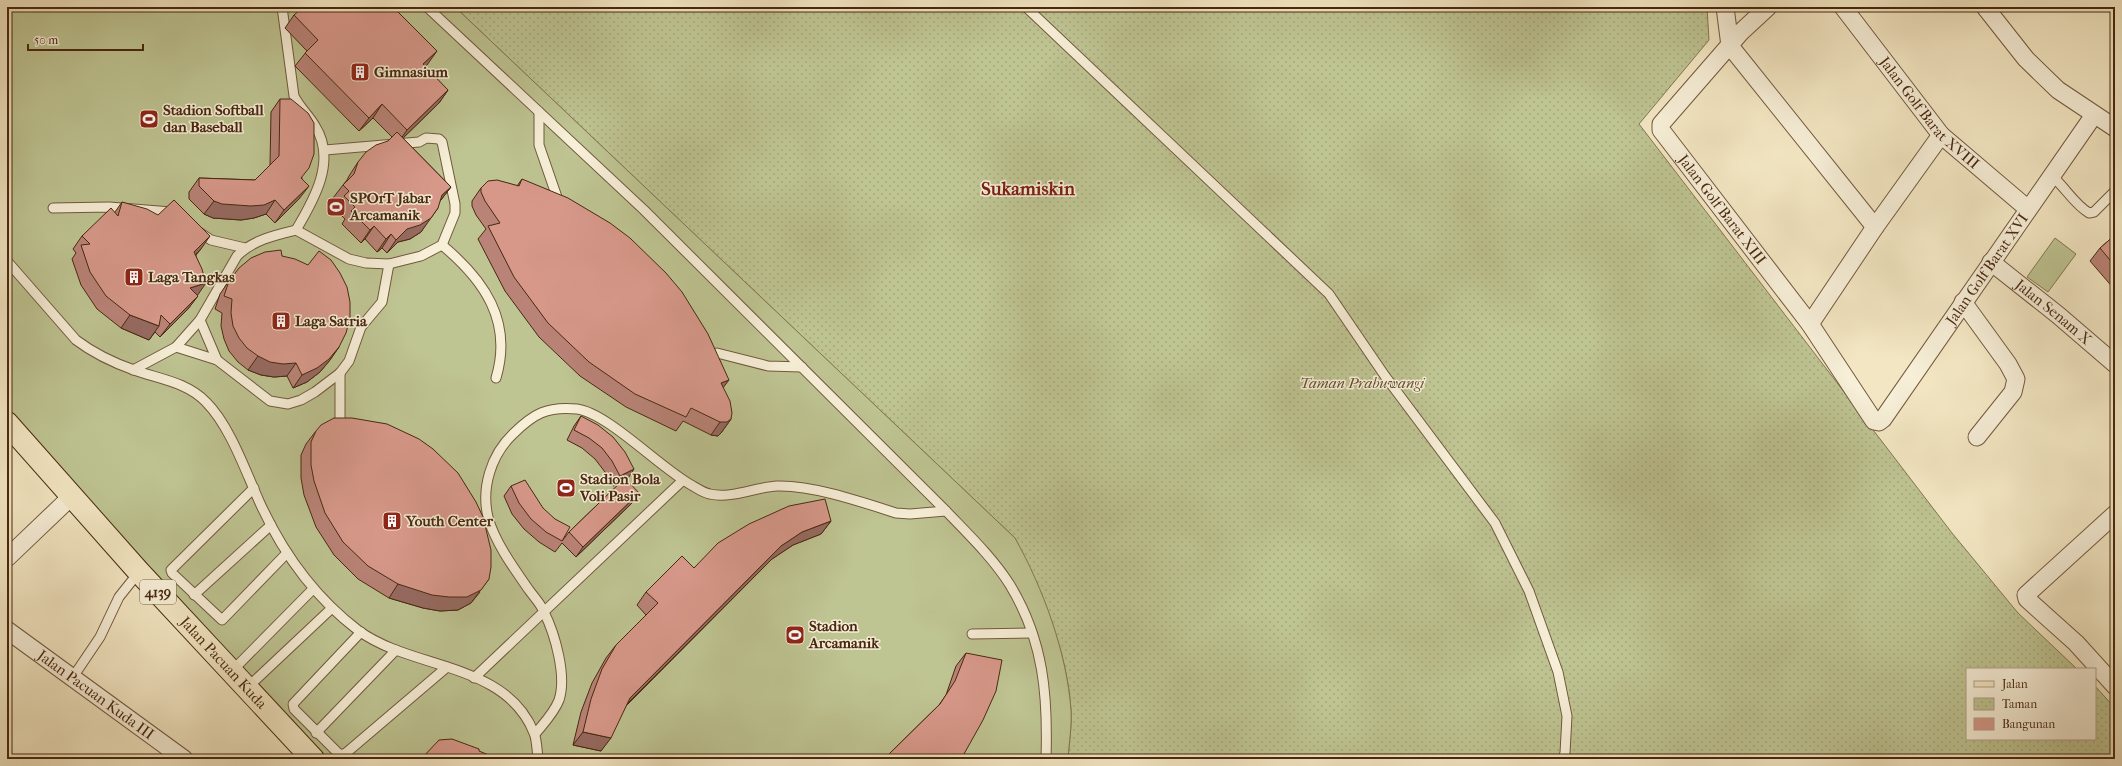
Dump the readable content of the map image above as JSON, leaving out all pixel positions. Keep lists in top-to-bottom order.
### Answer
{
  "streets": {
    "main road": ["4139", "Jalan Pacuan Kuda"],
    "street": [
      "Jalan Golf Barat XVIII",
      "Jalan Golf Barat XIII",
      "Jalan Golf Barat XVI",
      "Jalan Senam X",
      "Jalan Pacuan Kuda III"
    ]
  },
  "crossings": [
    ["Jalan Golf Barat XVIII", "Jalan Golf Barat XVI"],
    ["Jalan Golf Barat XIII", "Jalan Golf Barat XVI"],
    ["Jalan Golf Barat XVI", "Jalan Senam X"]
  ],
  "districts": ["Sukamiskin"],
  "parks": ["Taman Prabuwangi"],
  "places": {
    "building": [
      "Gimnasium",
      "Laga Tangkas",
      "Laga Satria",
      "Youth Center"
    ],
    "sports": [
      "Stadion Softball dan Baseball",
      "SPOrT Jabar Arcamanik",
      "Stadion Bola Voli Pasir",
      "Stadion Arcamanik"
    ]
  },
  "legend": ["Jalan", "Taman", "Bangunan"],
  "scale_bar": "50 m"
}
